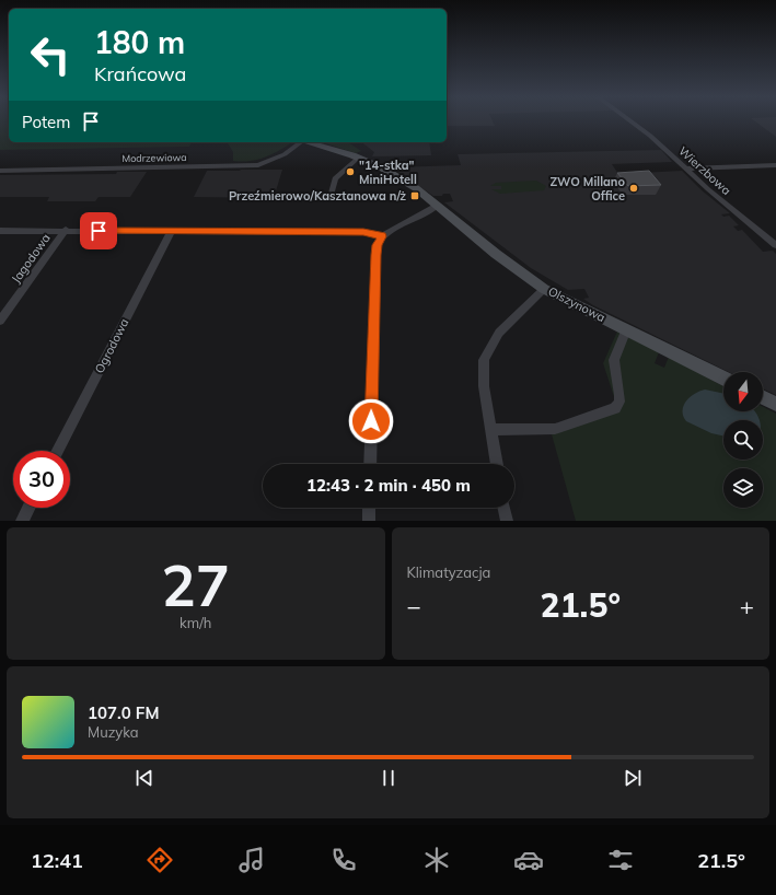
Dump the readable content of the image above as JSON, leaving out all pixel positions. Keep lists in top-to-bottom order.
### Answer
{
  "streets": {
    "street": [
      "Modrzewiowa",
      "Wierzbowa",
      "Jagodowa",
      "Olszynowa",
      "Ogrodowa"
    ]
  },
  "places": {
    "other": ["\"14-stka\" MiniHotell", "ZWO Millano Office"],
    "transit": ["Przeźmierowo/Kasztanowa n/ż"]
  },
  "north": "bottom",
  "page": {
    "turn": ["180 m", "Krańcowa"],
    "then": "Potem",
    "limit": "30",
    "trip": "12:43 · 2 min · 450 m",
    "tile": [
      ["27", "km/h"],
      "Klimatyzacja"
    ],
    "heat": ["−", "21.5°", "+"],
    "song": ["107.0 FM", "Muzyka"],
    "tabs": ["12:41", "21.5°"]
  }
}
